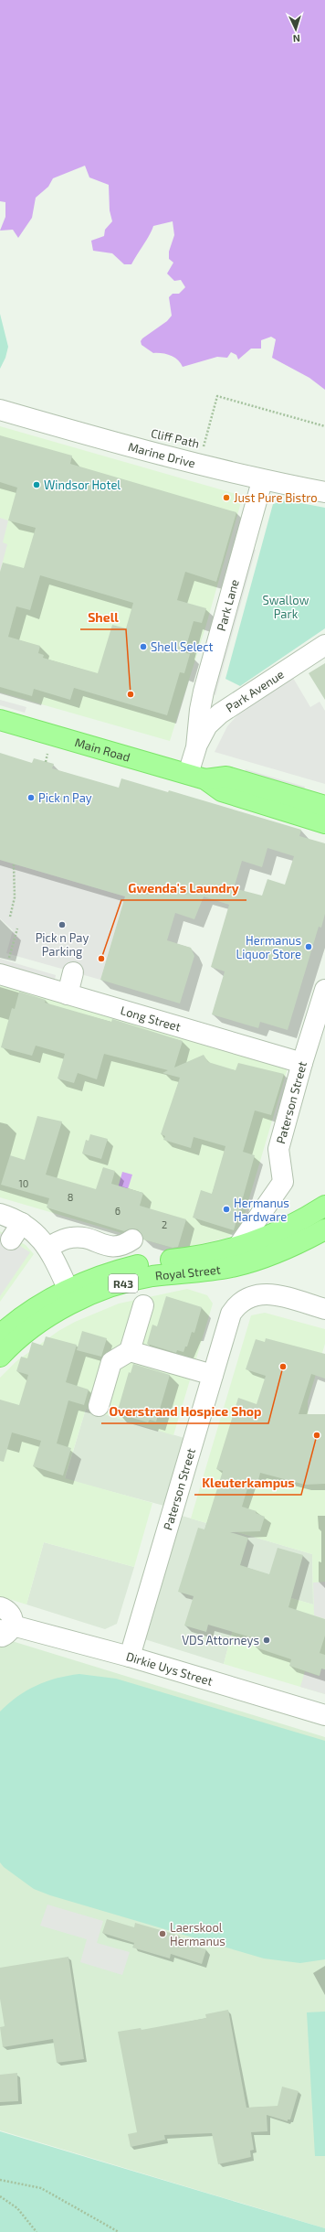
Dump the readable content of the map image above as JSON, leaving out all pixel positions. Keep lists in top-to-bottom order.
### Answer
{
  "streets": {
    "main road": ["Main Road", "Royal Street", "R43"],
    "street": [
      "Marine Drive",
      "Park Lane",
      "Park Avenue",
      "Long Street",
      "Paterson Street",
      "Dirkie Uys Street"
    ],
    "path": ["Cliff Path"]
  },
  "crossings": [
    ["Marine Drive", "Park Lane"],
    ["Park Lane", "Park Avenue"],
    ["Park Lane", "Main Road"],
    ["Long Street", "Paterson Street"],
    ["Paterson Street", "Royal Street"],
    ["Paterson Street", "Dirkie Uys Street"]
  ],
  "parks": ["Swallow Park"],
  "places": [
    "Windsor Hotel",
    "Just Pure Bistro",
    "Shell Select",
    "Shell",
    "Pick n Pay",
    "Pick n Pay Parking",
    "Hermanus Liquor Store",
    "Gwenda's Laundry",
    "Hermanus Hardware",
    "Overstrand Hospice Shop",
    "Kleuterkampus",
    "VDS Attorneys",
    "Laerskool Hermanus"
  ],
  "house_numbers": [
    "10",
    "8",
    "6",
    "2"
  ],
  "north": "bottom"
}
